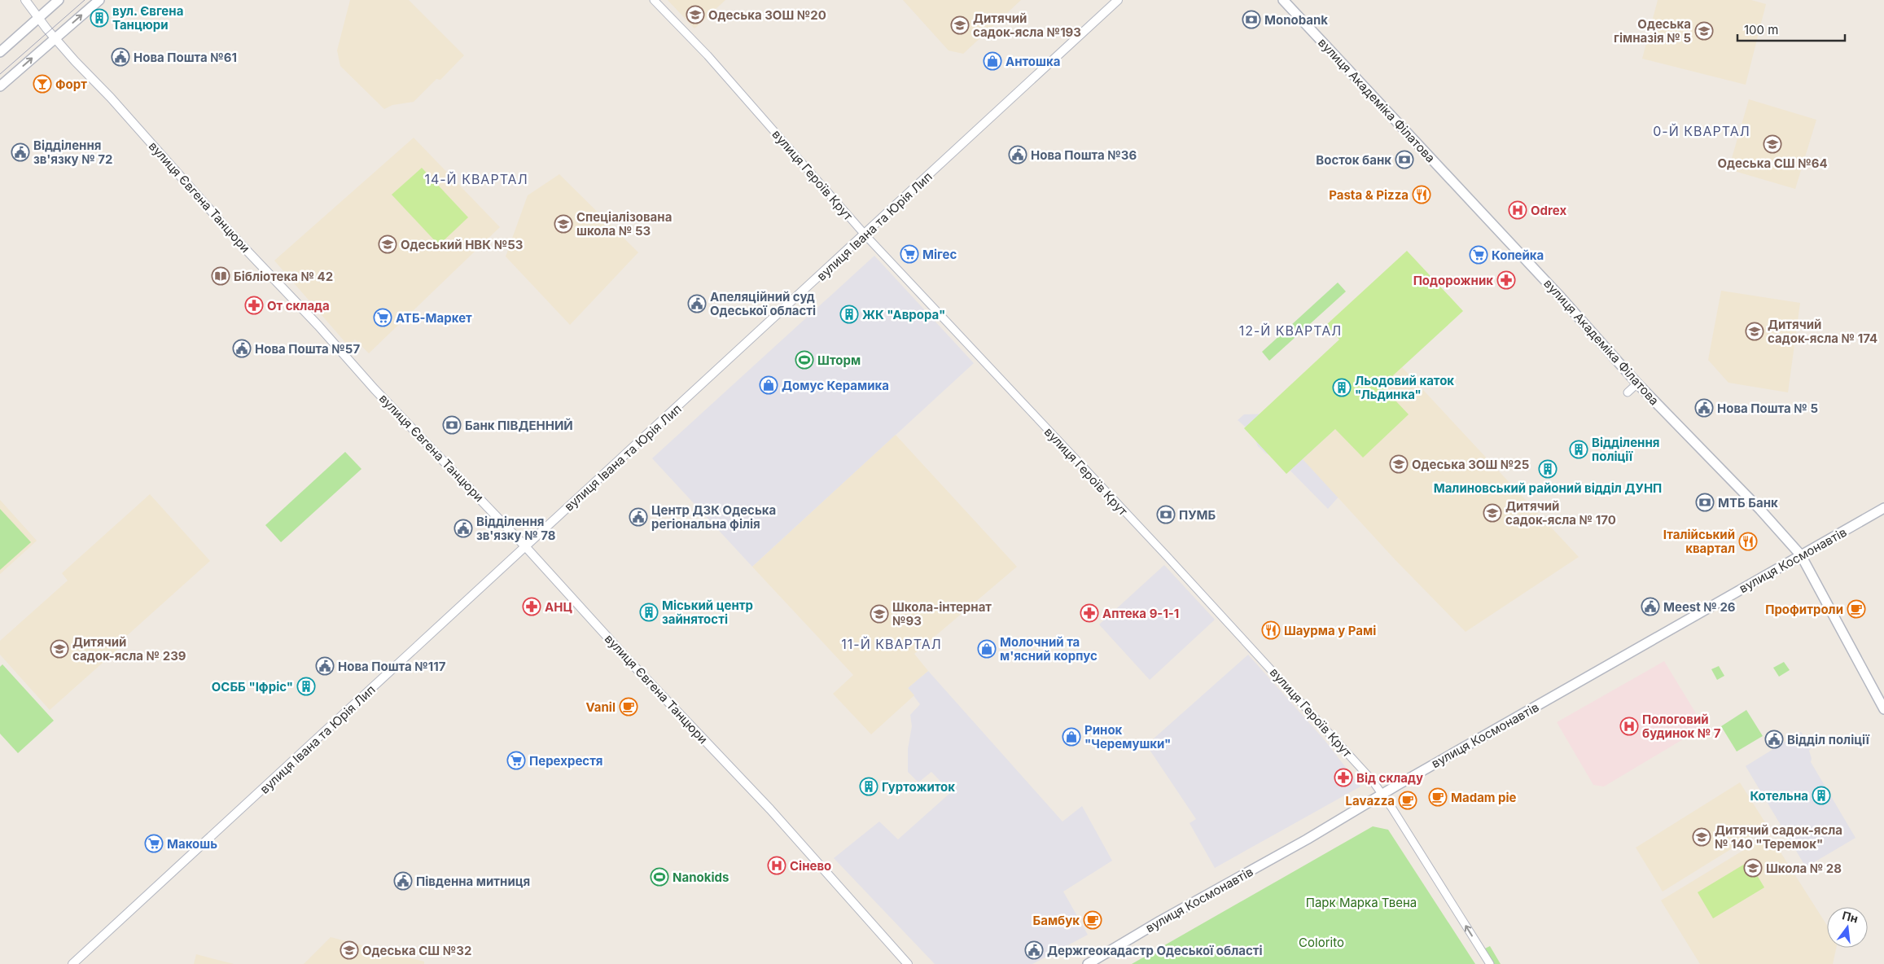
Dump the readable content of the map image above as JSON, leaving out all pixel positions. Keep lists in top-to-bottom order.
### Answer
{
  "streets": {
    "main road": ["вулиця Академіка Філатова", "вулиця Космонавтів"],
    "street": ["вулиця Героїв Крут", "вулиця Євгена Танцюри", "вулиця Івана та Юрія Лип"]
  },
  "crossings": [
    ["вулиця Академіка Філатова", "вулиця Космонавтів"],
    ["вулиця Героїв Крут", "вулиця Івана та Юрія Лип"],
    ["вулиця Героїв Крут", "вулиця Космонавтів"],
    ["вулиця Євгена Танцюри", "вулиця Івана та Юрія Лип"]
  ],
  "districts": [
    "0-Й КВАРТАЛ",
    "14-Й КВАРТАЛ",
    "12-Й КВАРТАЛ",
    "11-Й КВАРТАЛ"
  ],
  "parks": ["Парк Марка Твена", "Colorito"],
  "places": {
    "school or university": [
      "Одеська ЗОШ №20",
      "Дитячий садок-ясла №193",
      "Одеська гімназія № 5",
      "Одеська СШ №64",
      "Спеціалізована школа № 53",
      "Одеський НВК №53",
      "Дитячий садок-ясла № 174",
      "Одеська ЗОШ №25",
      "Дитячий садок-ясла № 170",
      "Школа-інтернат №93",
      "Дитячий садок-ясла № 239",
      "Дитячий садок-ясла № 140 \"Теремок\"",
      "Школа № 28",
      "Одеська СШ №32"
    ],
    "building": [
      "вул. Євгена Танцюри",
      "ЖК \"Аврора\"",
      "Льодовий каток \"Льдинка\"",
      "Відділення поліції",
      "Малиновський районий відділ ДУНП",
      "Міський центр зайнятості",
      "ОСББ \"Іфріс\"",
      "Гуртожиток",
      "Котельна"
    ],
    "bank": [
      "Monobank",
      "Восток банк",
      "Банк ПІВДЕННИЙ",
      "МТБ Банк",
      "ПУМБ"
    ],
    "public building": [
      "Нова Пошта №61",
      "Відділення зв'язку № 72",
      "Нова Пошта №36",
      "Апеляційний суд Одеської області",
      "Нова Пошта №57",
      "Нова Пошта № 5",
      "Центр ДЗК Одеська регіональна філія",
      "Відділення зв'язку № 78",
      "Meest № 26",
      "Нова Пошта №117",
      "Відділ поліції",
      "Південна митниця",
      "Держгеокадастр Одеської області"
    ],
    "shop": [
      "Антошка",
      "Домус Керамика",
      "Молочний та м'ясний корпус",
      "Ринок \"Черемушки\""
    ],
    "bar": ["Форт"],
    "restaurant": ["Pasta & Pizza", "Італійський квартал", "Шаурма у Рамi"],
    "hospital": ["Odrex", "Пологовий будинок № 7", "Сінево"],
    "supermarket": [
      "Мігес",
      "Копейка",
      "АТБ-Маркет",
      "Перехрестя",
      "Макошь"
    ],
    "library": ["Бібліотека № 42"],
    "pharmacy": [
      "Подорожник",
      "От склада",
      "АНЦ",
      "Аптека 9-1-1",
      "Від складу"
    ],
    "sports": ["Шторм", "Nanokids"],
    "cafe": [
      "Профитроли",
      "Vanil",
      "Madam pie",
      "Lavazza",
      "Бамбук"
    ]
  },
  "scale_bar": "100 m",
  "north": "top"
}
